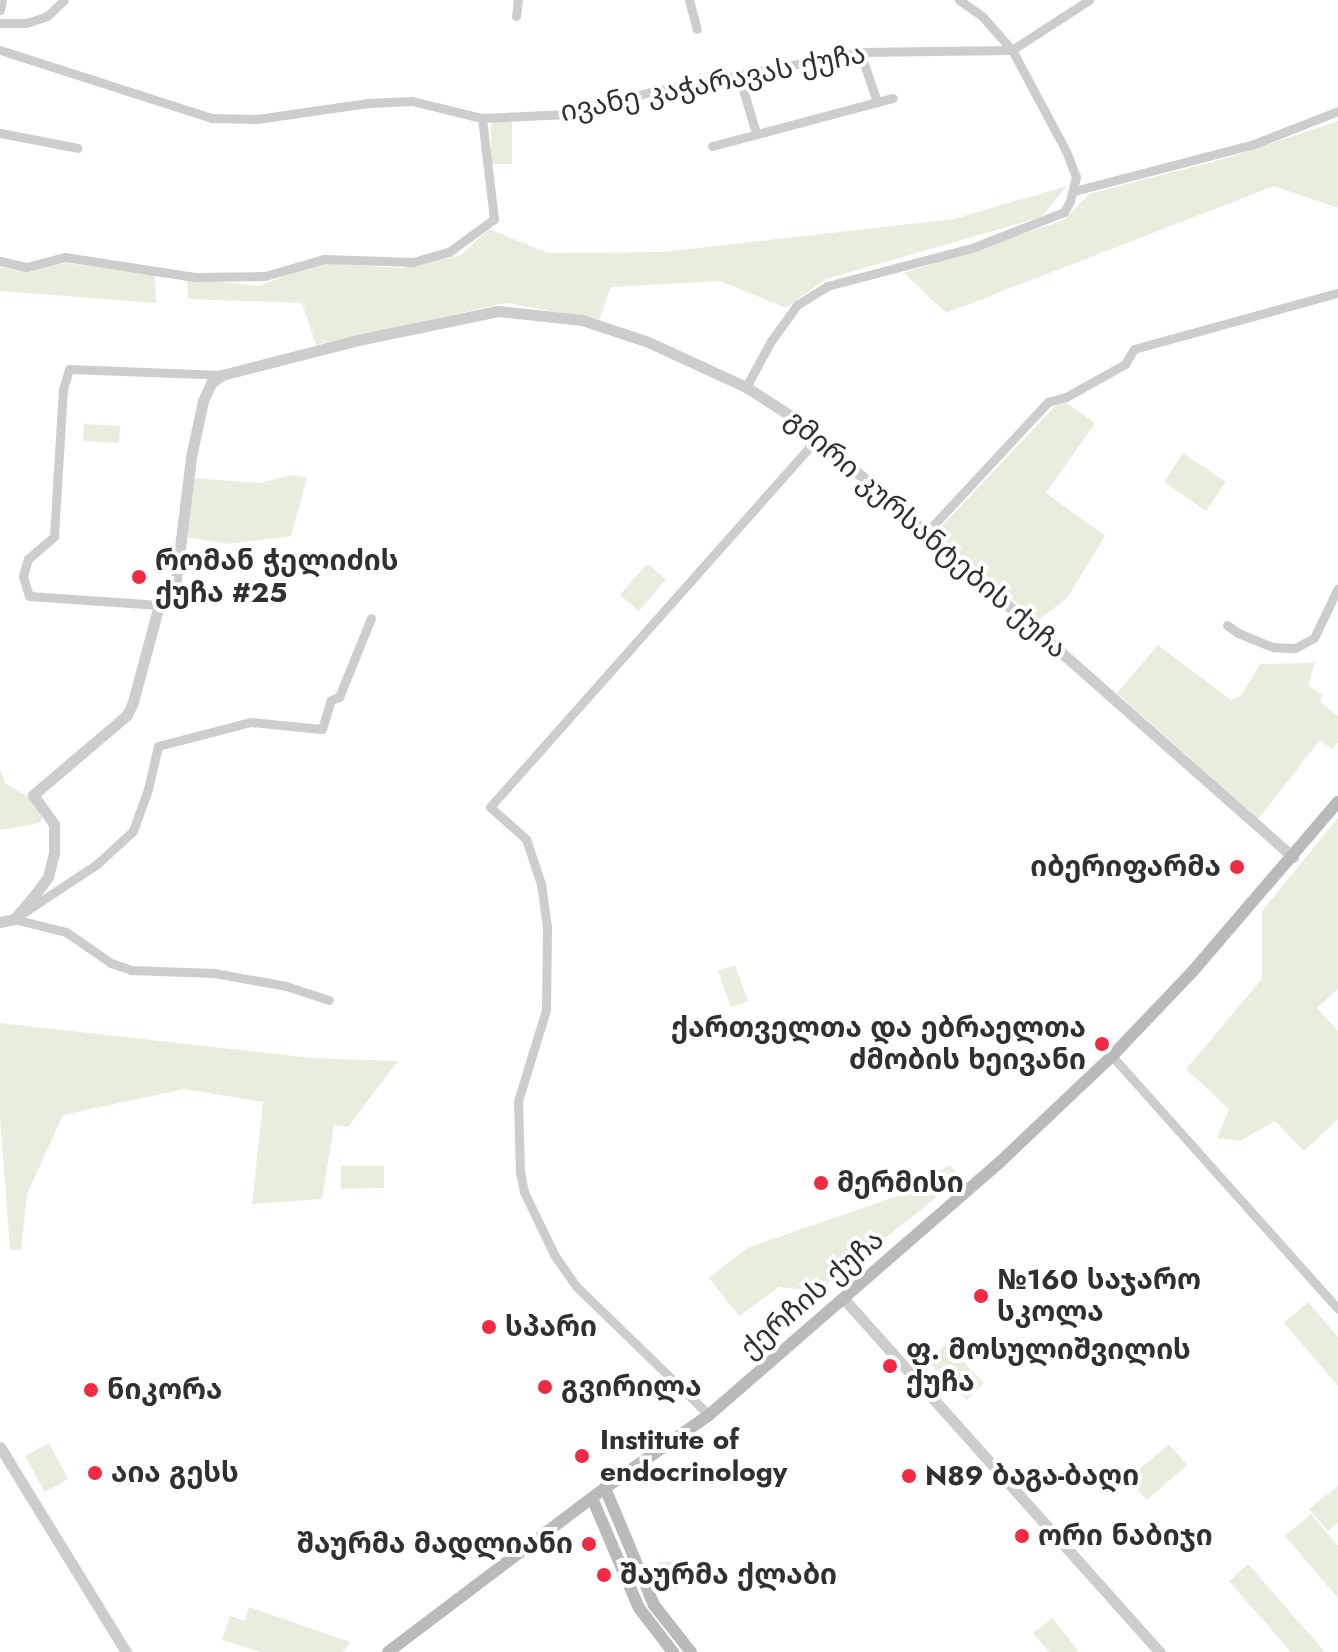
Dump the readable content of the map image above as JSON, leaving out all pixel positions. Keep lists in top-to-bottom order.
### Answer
{
  "streets": {
    "main road": ["ქერჩის ქუჩა"],
    "street": ["ივანე კაჭარავას ქუჩა", "გმირი კურსანტების ქუჩა"]
  },
  "crossings": [
    ["გმირი კურსანტების ქუჩა", "ქერჩის ქუჩა"]
  ],
  "places": [
    "რომან ჭელიძის ქუჩა #25",
    "იბერიფარმა",
    "ქართველთა და ებრაელთა ძმობის ხეივანი",
    "მერმისი",
    "№160 საჯარო სკოლა",
    "სპარი",
    "ფ. მოსულიშვილის ქუჩა",
    "გვირილა",
    "ნიკორა",
    "Institute of endocrinology",
    "აია გესს",
    "N89 ბაგა-ბაღი",
    "ორი ნაბიჯი",
    "შაურმა მადლიანი",
    "შაურმა ქლაბი"
  ]
}
